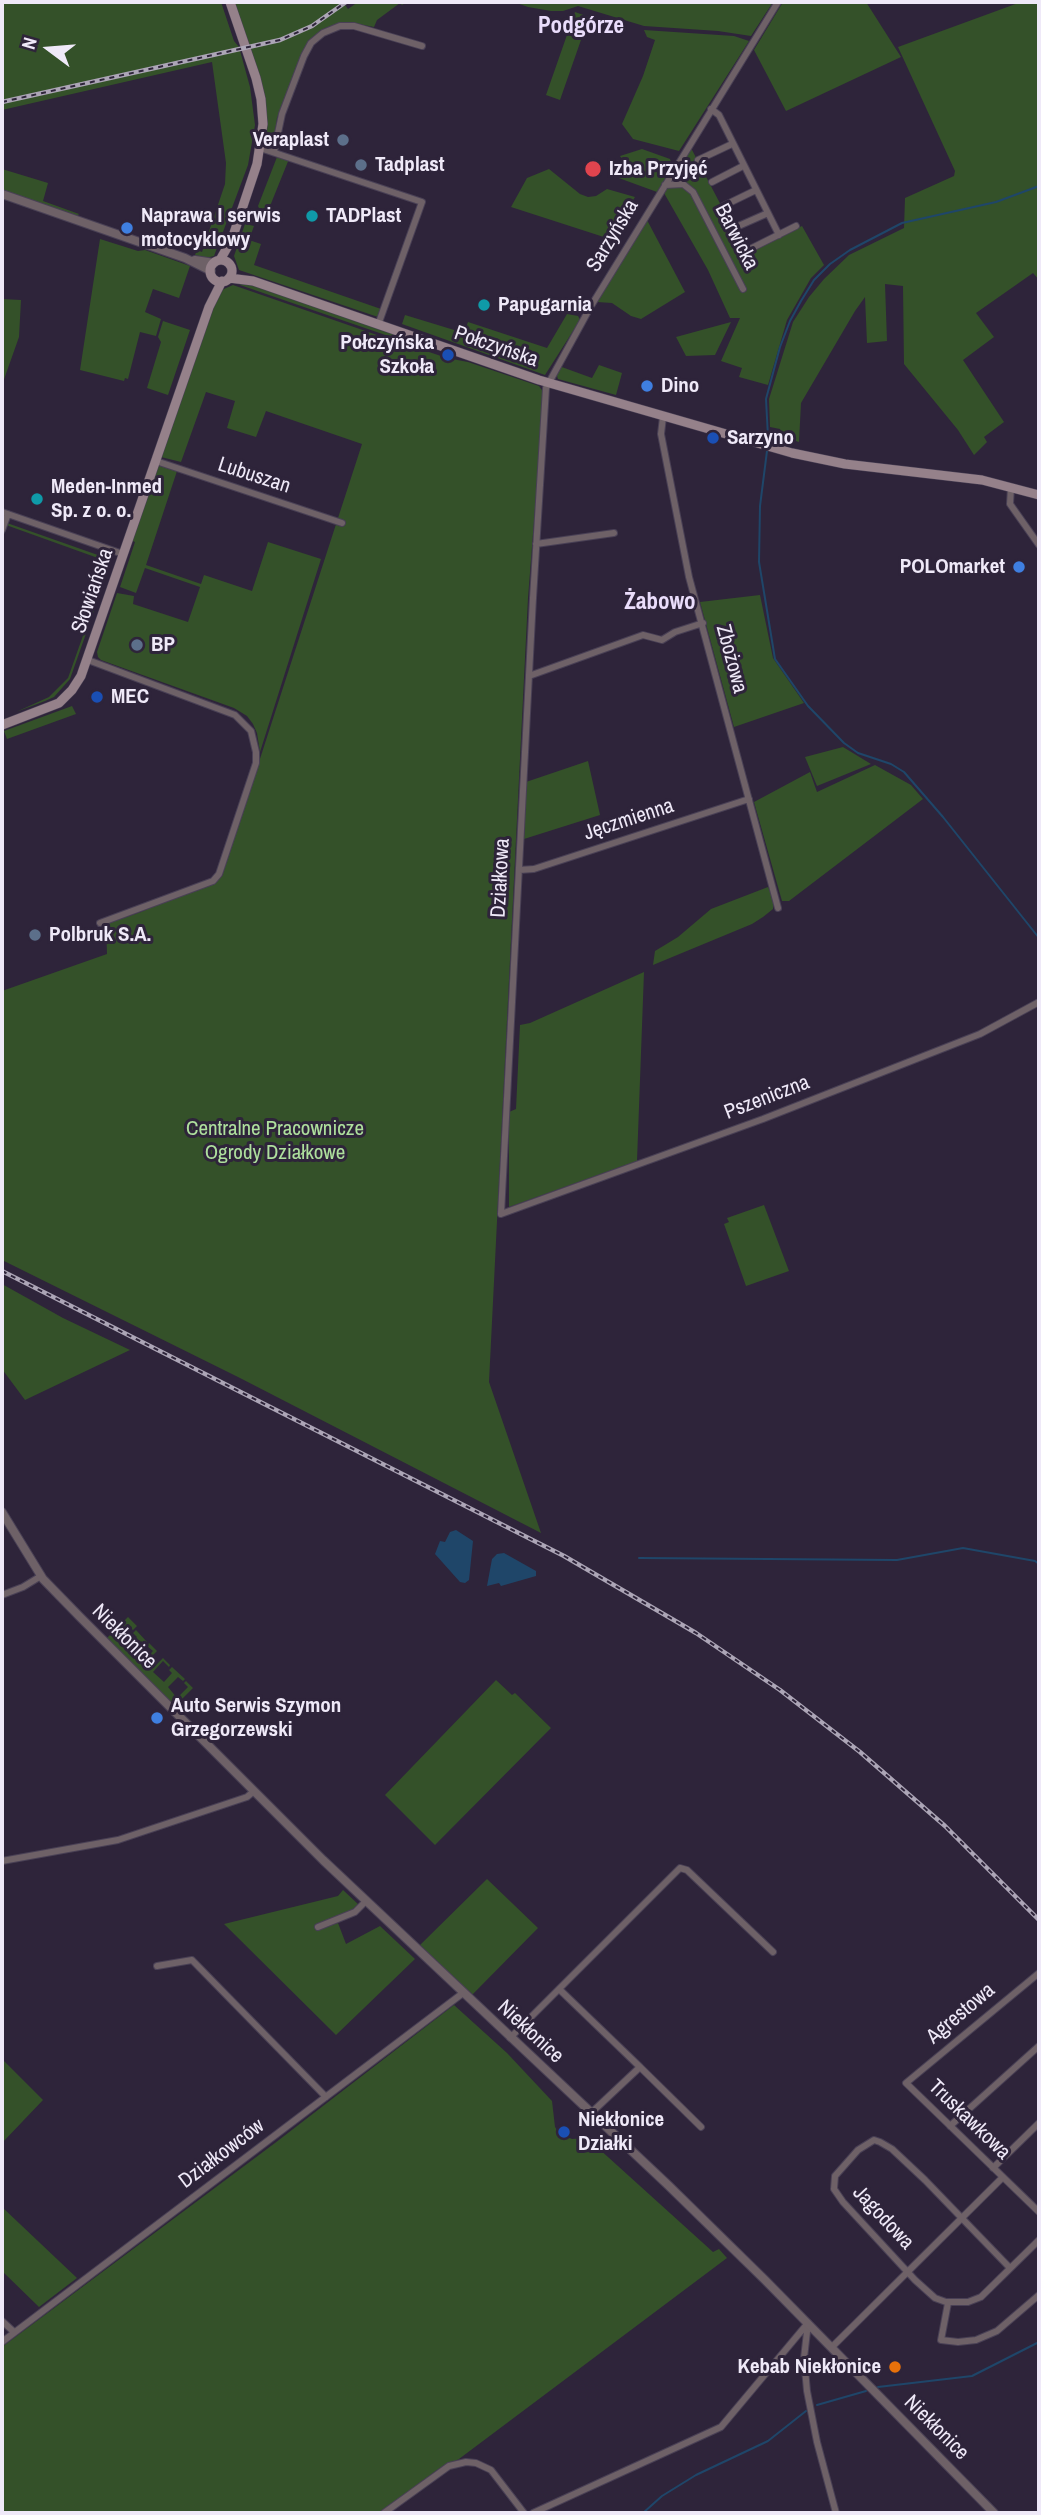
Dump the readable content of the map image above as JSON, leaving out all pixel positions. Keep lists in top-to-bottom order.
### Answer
{
  "streets": {
    "main road": ["Połczyńska", "Słowiańska"],
    "street": [
      "Sarzyńska",
      "Barwicka",
      "Lubuszan",
      "Zbożowa",
      "Jęczmienna",
      "Działkowa",
      "Pszeniczna",
      "Niekłonice",
      "Agrestowa",
      "Truskawkowa",
      "Działkowców",
      "Jagodowa"
    ]
  },
  "crossings": [
    ["Sarzyńska", "Barwicka"],
    ["Sarzyńska", "Połczyńska"],
    ["Sarzyńska", "Działkowa"],
    ["Połczyńska", "Słowiańska"],
    ["Połczyńska", "Zbożowa"],
    ["Połczyńska", "Działkowa"],
    ["Lubuszan", "Słowiańska"],
    ["Zbożowa", "Jęczmienna"],
    ["Jęczmienna", "Działkowa"],
    ["Działkowa", "Pszeniczna"],
    ["Niekłonice", "Działkowców"],
    ["Agrestowa", "Truskawkowa"]
  ],
  "districts": ["Podgórze", "Żabowo"],
  "parks": ["Centralne Pracownicze Ogrody Działkowe"],
  "places": [
    "Veraplast",
    "Tadplast",
    "Izba Przyjęć",
    "TADPlast",
    "Naprawa I serwis motocyklowy",
    "Papugarnia",
    "Połczyńska Szkoła",
    "Dino",
    "Sarzyno",
    "Meden-Inmed Sp. z o. o.",
    "POLOmarket",
    "BP",
    "MEC",
    "Polbruk S.A.",
    "Auto Serwis Szymon Grzegorzewski",
    "Niekłonice Działki",
    "Kebab Niekłonice"
  ],
  "north": "left"
}
